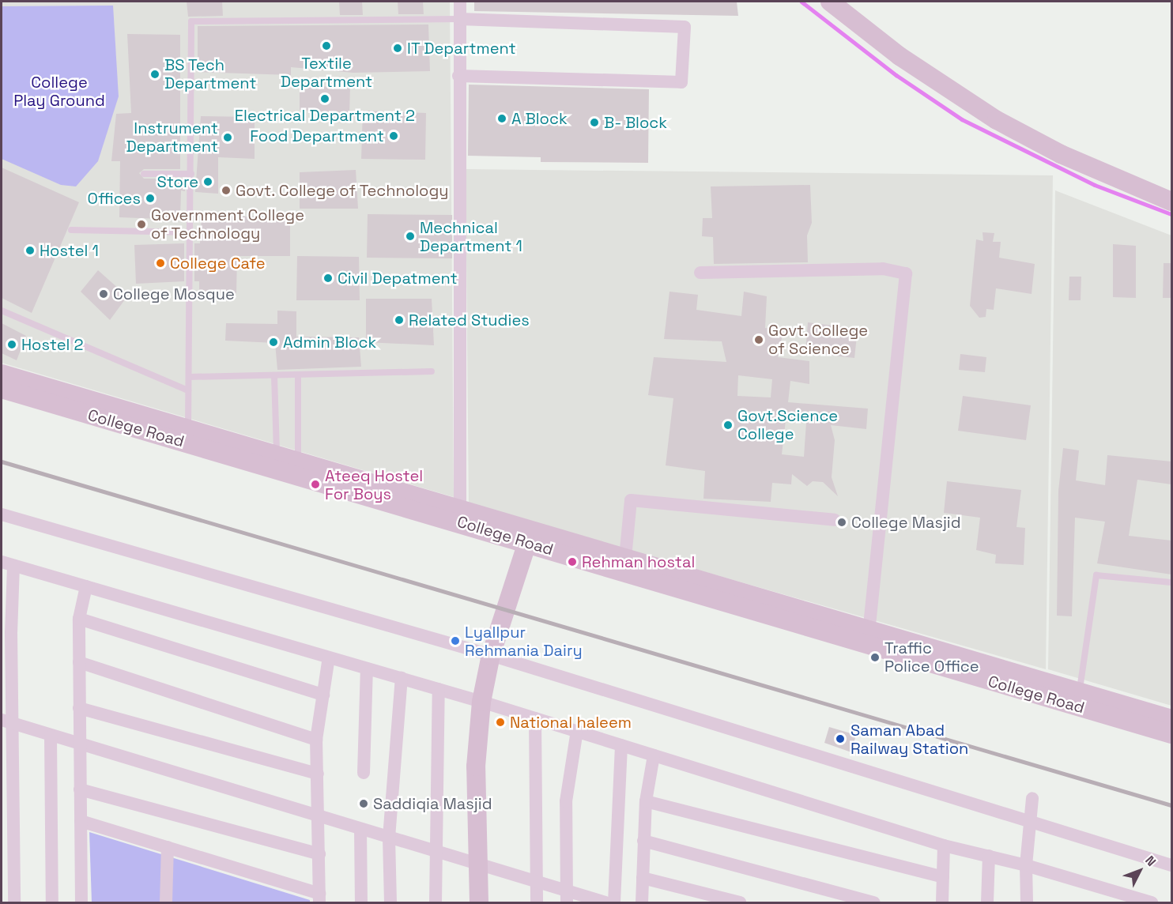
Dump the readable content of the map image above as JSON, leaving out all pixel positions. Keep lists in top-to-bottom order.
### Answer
{
  "streets": {
    "main road": ["College Road"]
  },
  "parks": ["College Play Ground"],
  "places": [
    "Textile Department",
    "IT Department",
    "BS Tech Department",
    "Electrical Department 2",
    "A Block",
    "B- Block",
    "Food Department",
    "Instrument Department",
    "Store",
    "Govt. College of Technology",
    "Offices",
    "Government College of Technology",
    "Mechnical Department 1",
    "Hostel 1",
    "College Cafe",
    "Civil Depatment",
    "College Mosque",
    "Related Studies",
    "Govt. College of Science",
    "Admin Block",
    "Hostel 2",
    "Govt.Science College",
    "Ateeq Hostel For Boys",
    "College Masjid",
    "Rehman hostal",
    "Lyallpur Rehmania Dairy",
    "Traffic Police Office",
    "National haleem",
    "Saman Abad Railway Station",
    "Saddiqia Masjid"
  ],
  "north": "top right"
}
